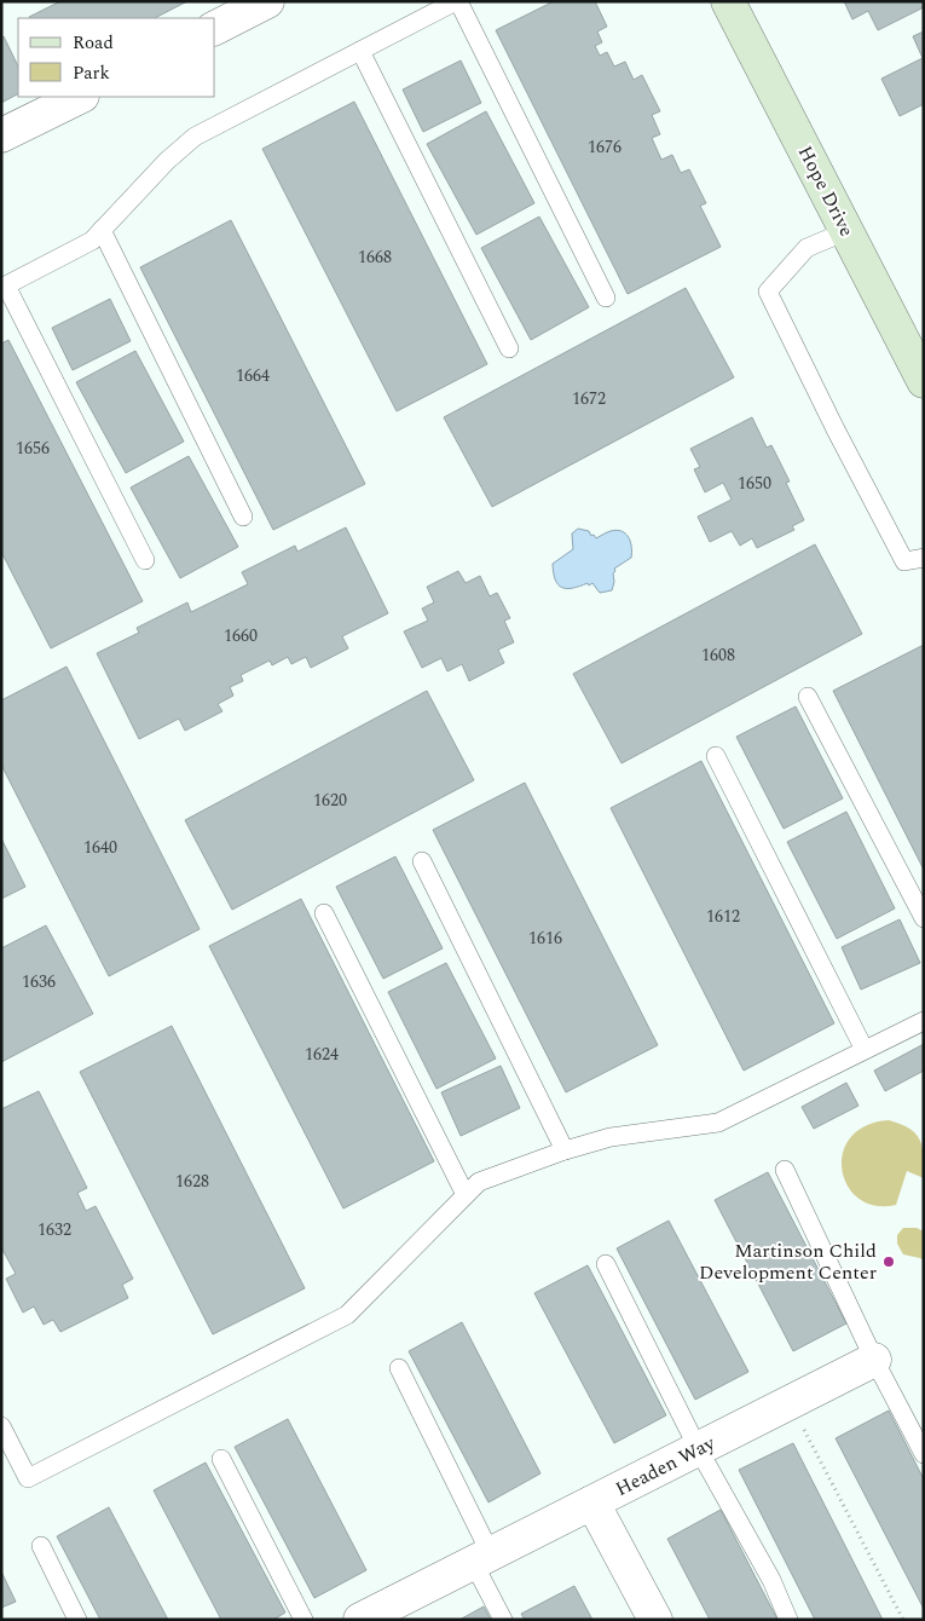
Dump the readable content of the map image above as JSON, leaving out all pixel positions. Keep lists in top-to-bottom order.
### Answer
{
  "streets": {
    "street": ["Hope Drive", "Headen Way"]
  },
  "places": ["Martinson Child Development Center"],
  "house_numbers": [
    "1676",
    "1668",
    "1664",
    "1672",
    "1656",
    "1650",
    "1660",
    "1608",
    "1620",
    "1640",
    "1612",
    "1616",
    "1636",
    "1624",
    "1628",
    "1632"
  ],
  "legend": ["Road", "Park"]
}
